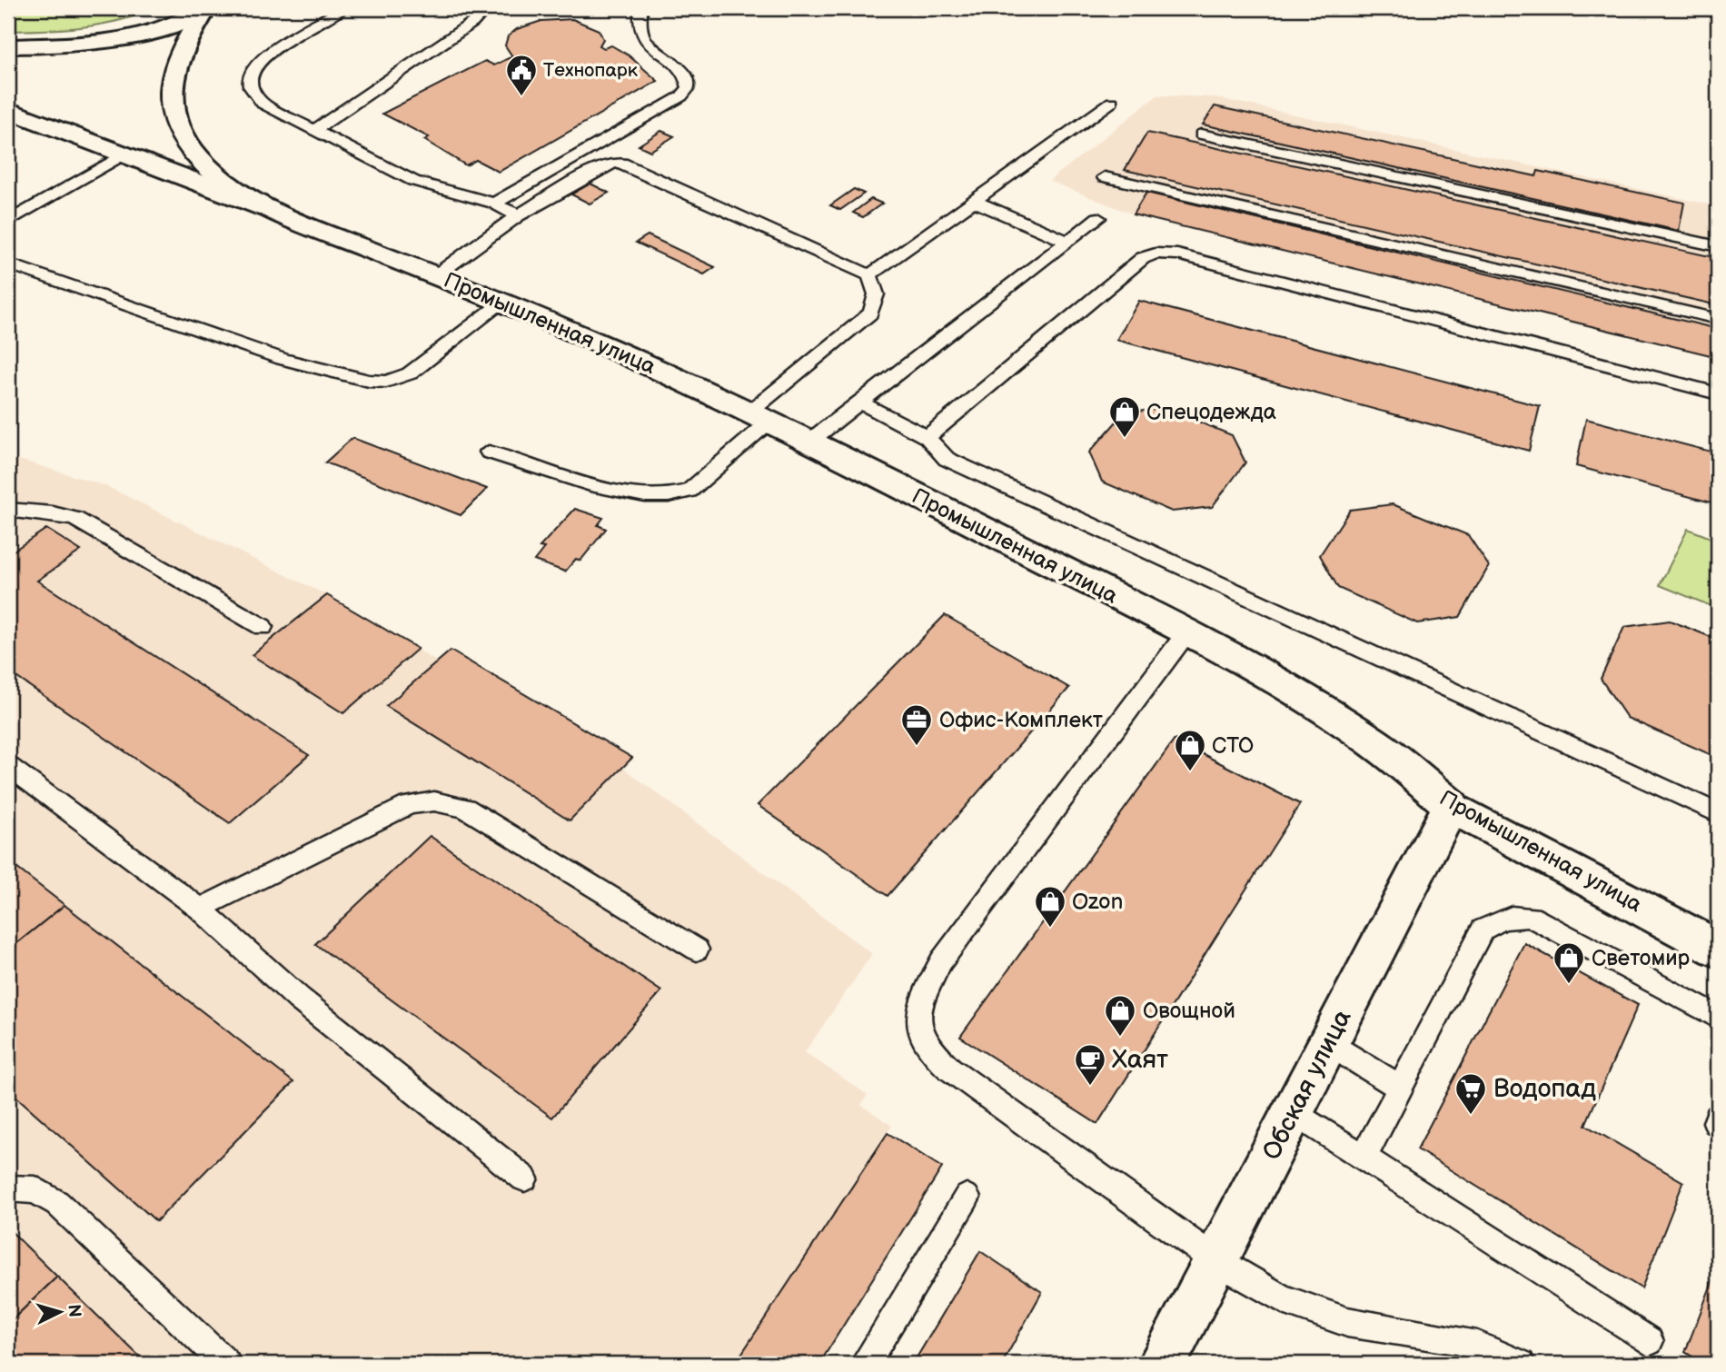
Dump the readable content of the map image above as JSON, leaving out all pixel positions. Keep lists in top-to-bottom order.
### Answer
{
  "streets": {
    "main road": ["Промышленная улица", "Обская улица"]
  },
  "crossings": [
    ["Промышленная улица", "Обская улица"]
  ],
  "places": {
    "public building": ["Технопарк"],
    "shop": [
      "Спецодежда",
      "СТО",
      "Ozon",
      "Светомир",
      "Овощной"
    ],
    "office": ["Офис-Комплект"],
    "cafe": ["Хаят"],
    "supermarket": ["Водопад"]
  },
  "north": "right"
}
